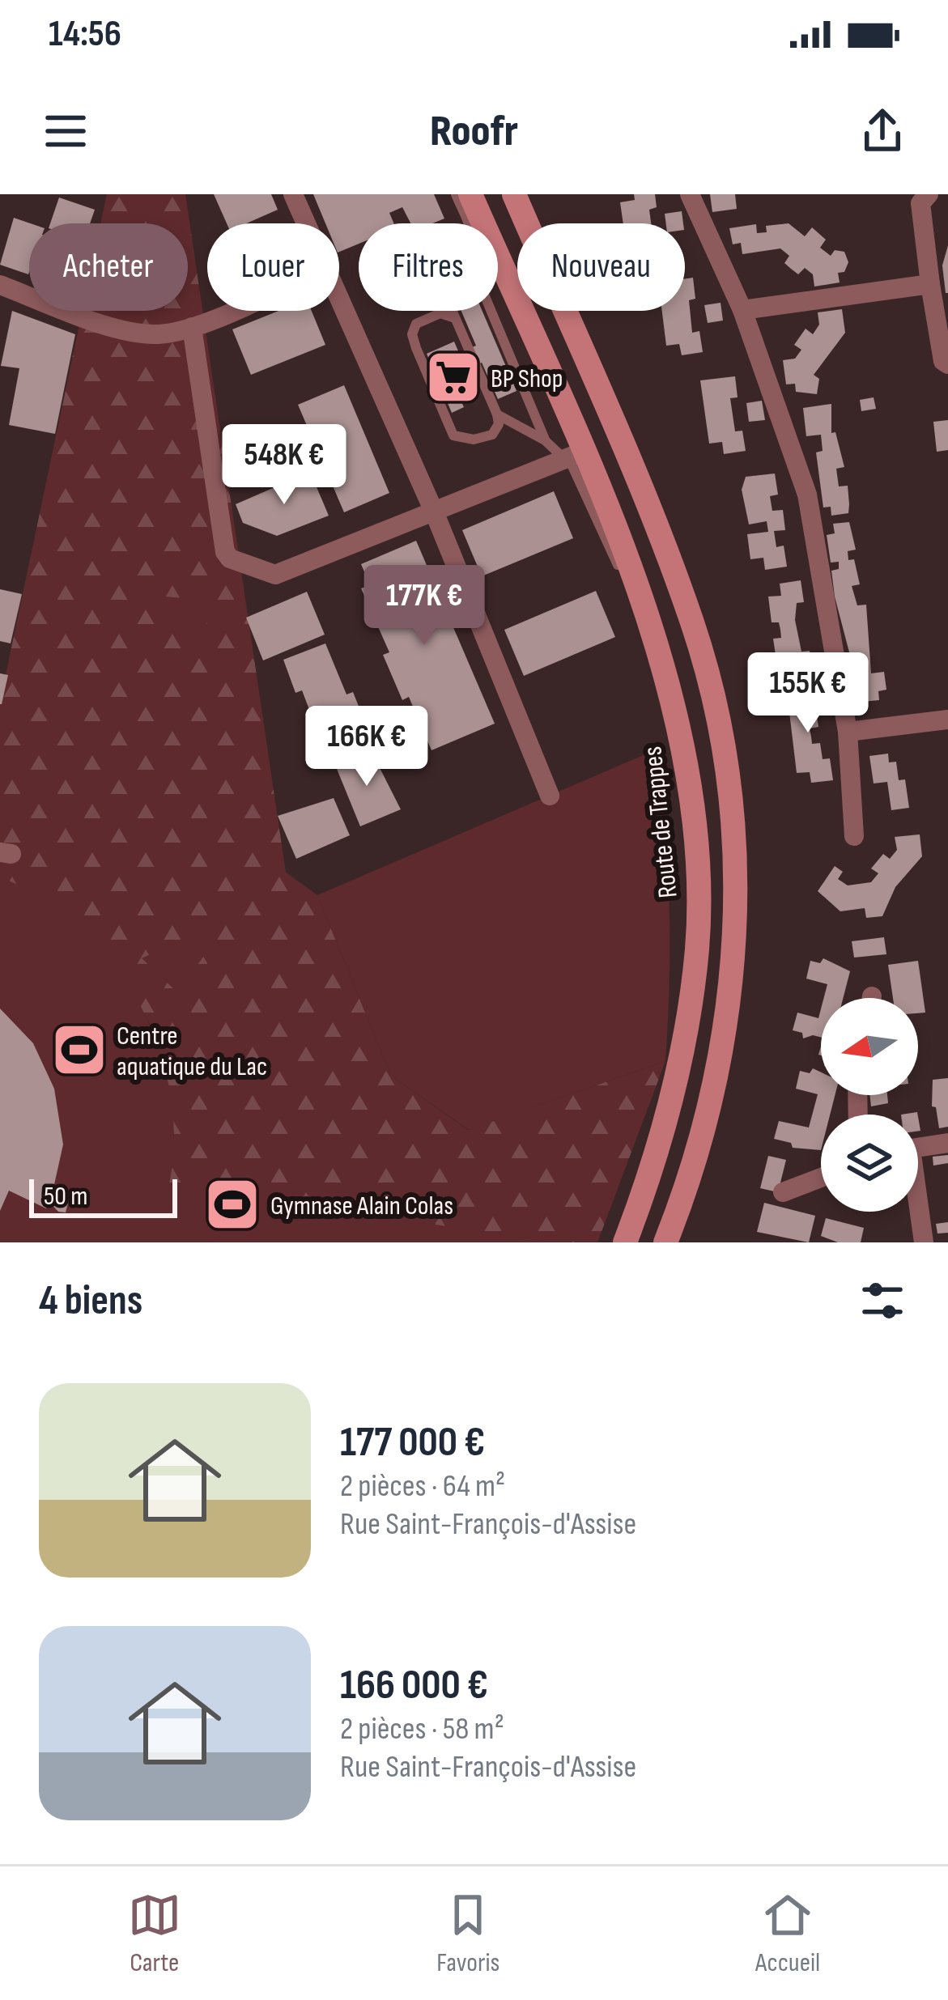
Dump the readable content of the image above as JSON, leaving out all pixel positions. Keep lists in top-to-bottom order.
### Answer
{
  "streets": {
    "main road": ["Route de Trappes"]
  },
  "places": {
    "supermarket": ["BP Shop"],
    "sports": ["Centre aquatique du Lac", "Gymnase Alain Colas"]
  },
  "scale_bar": "50 m",
  "north": "left",
  "page": {
    "status": "14:56",
    "header": "Roofr",
    "chip": [
      "Acheter",
      "Louer",
      "Filtres",
      "Nouveau"
    ],
    "price": [
      "548K €",
      "177K €",
      "155K €",
      "166K €"
    ],
    "scale": "50 m",
    "heading": "4 biens",
    "list": [
      {
        "name": "177 000 €",
        "note": "2 pièces · 64 m² · Rue Saint-François-d'Assise"
      },
      {
        "name": "166 000 €",
        "note": "2 pièces · 58 m² · Rue Saint-François-d'Assise"
      }
    ],
    "tabs": ["Carte", "Favoris", "Accueil"]
  }
}
